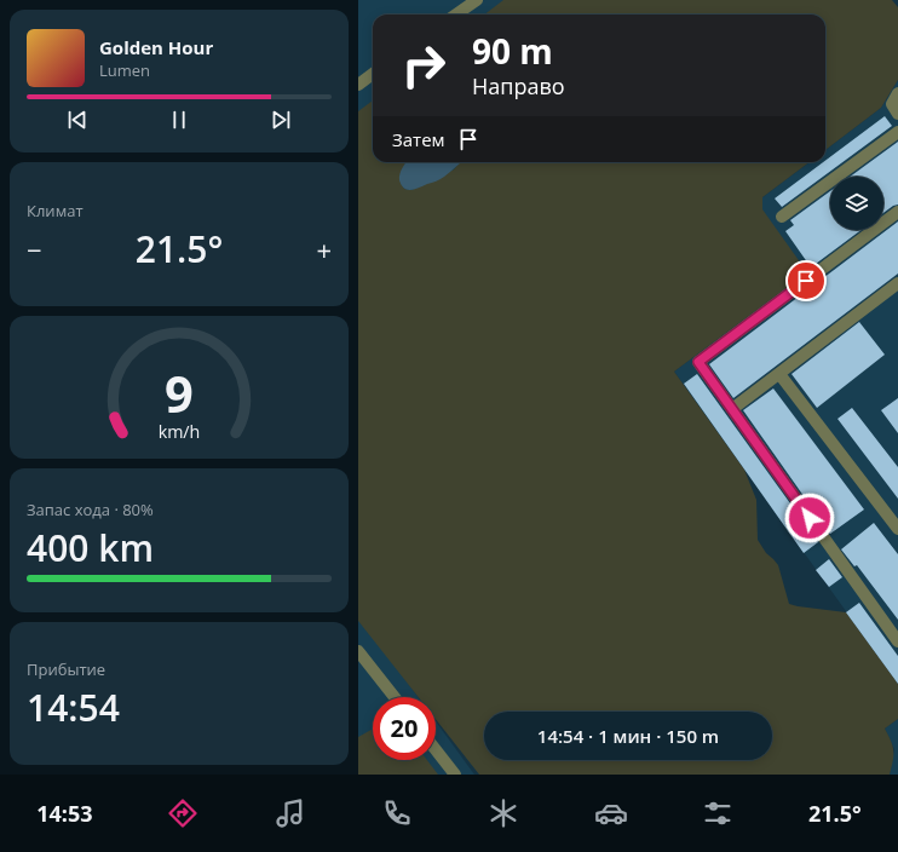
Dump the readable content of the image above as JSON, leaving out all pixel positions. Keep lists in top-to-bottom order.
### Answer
{
  "page": {
    "turn": ["90 m", "Направо"],
    "song": ["Golden Hour", "Lumen"],
    "then": "Затем",
    "tile": [
      "Климат",
      ["Запас хода · 80%", "400 km"],
      ["Прибытие", "14:54"]
    ],
    "heat": ["−", "21.5°", "+"],
    "limit": "20",
    "trip": "14:54 · 1 мин · 150 m",
    "tabs": ["14:53", "21.5°"],
    "gauge": ["9", "km/h"]
  }
}
